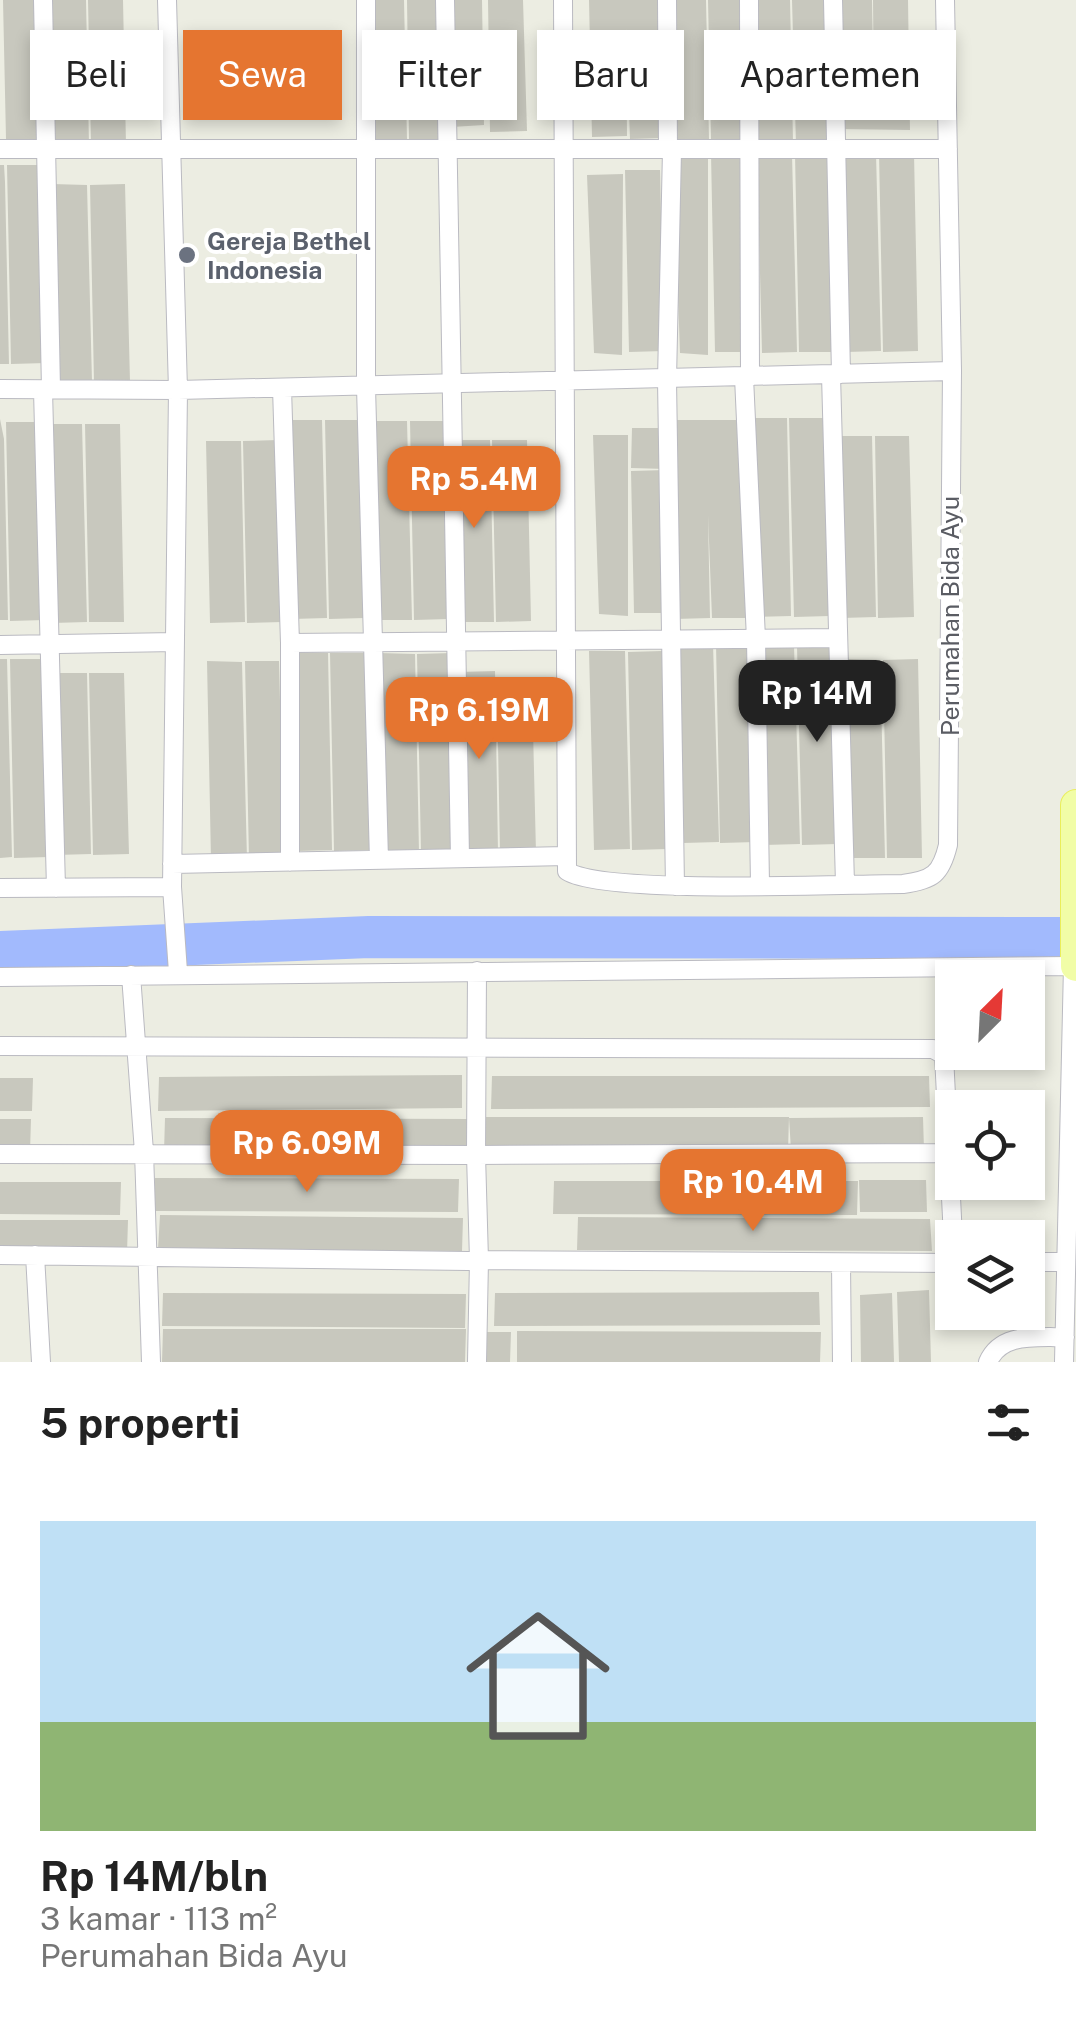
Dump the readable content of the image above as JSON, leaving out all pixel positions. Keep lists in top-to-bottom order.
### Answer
{
  "streets": {
    "street": ["Perumahan Bida Ayu"]
  },
  "places": ["Gereja Bethel Indonesia"],
  "north": "top right",
  "page": {
    "chip": [
      "Beli",
      "Sewa",
      "Filter",
      "Baru",
      "Apartemen"
    ],
    "price": [
      "Rp 5.4M",
      "Rp 14M",
      "Rp 6.19M",
      "Rp 6.09M",
      "Rp 10.4M"
    ],
    "heading": "5 properti",
    "list": [
      {
        "name": "Rp 14M/bln",
        "note": "3 kamar · 113 m² · Perumahan Bida Ayu"
      }
    ]
  }
}
